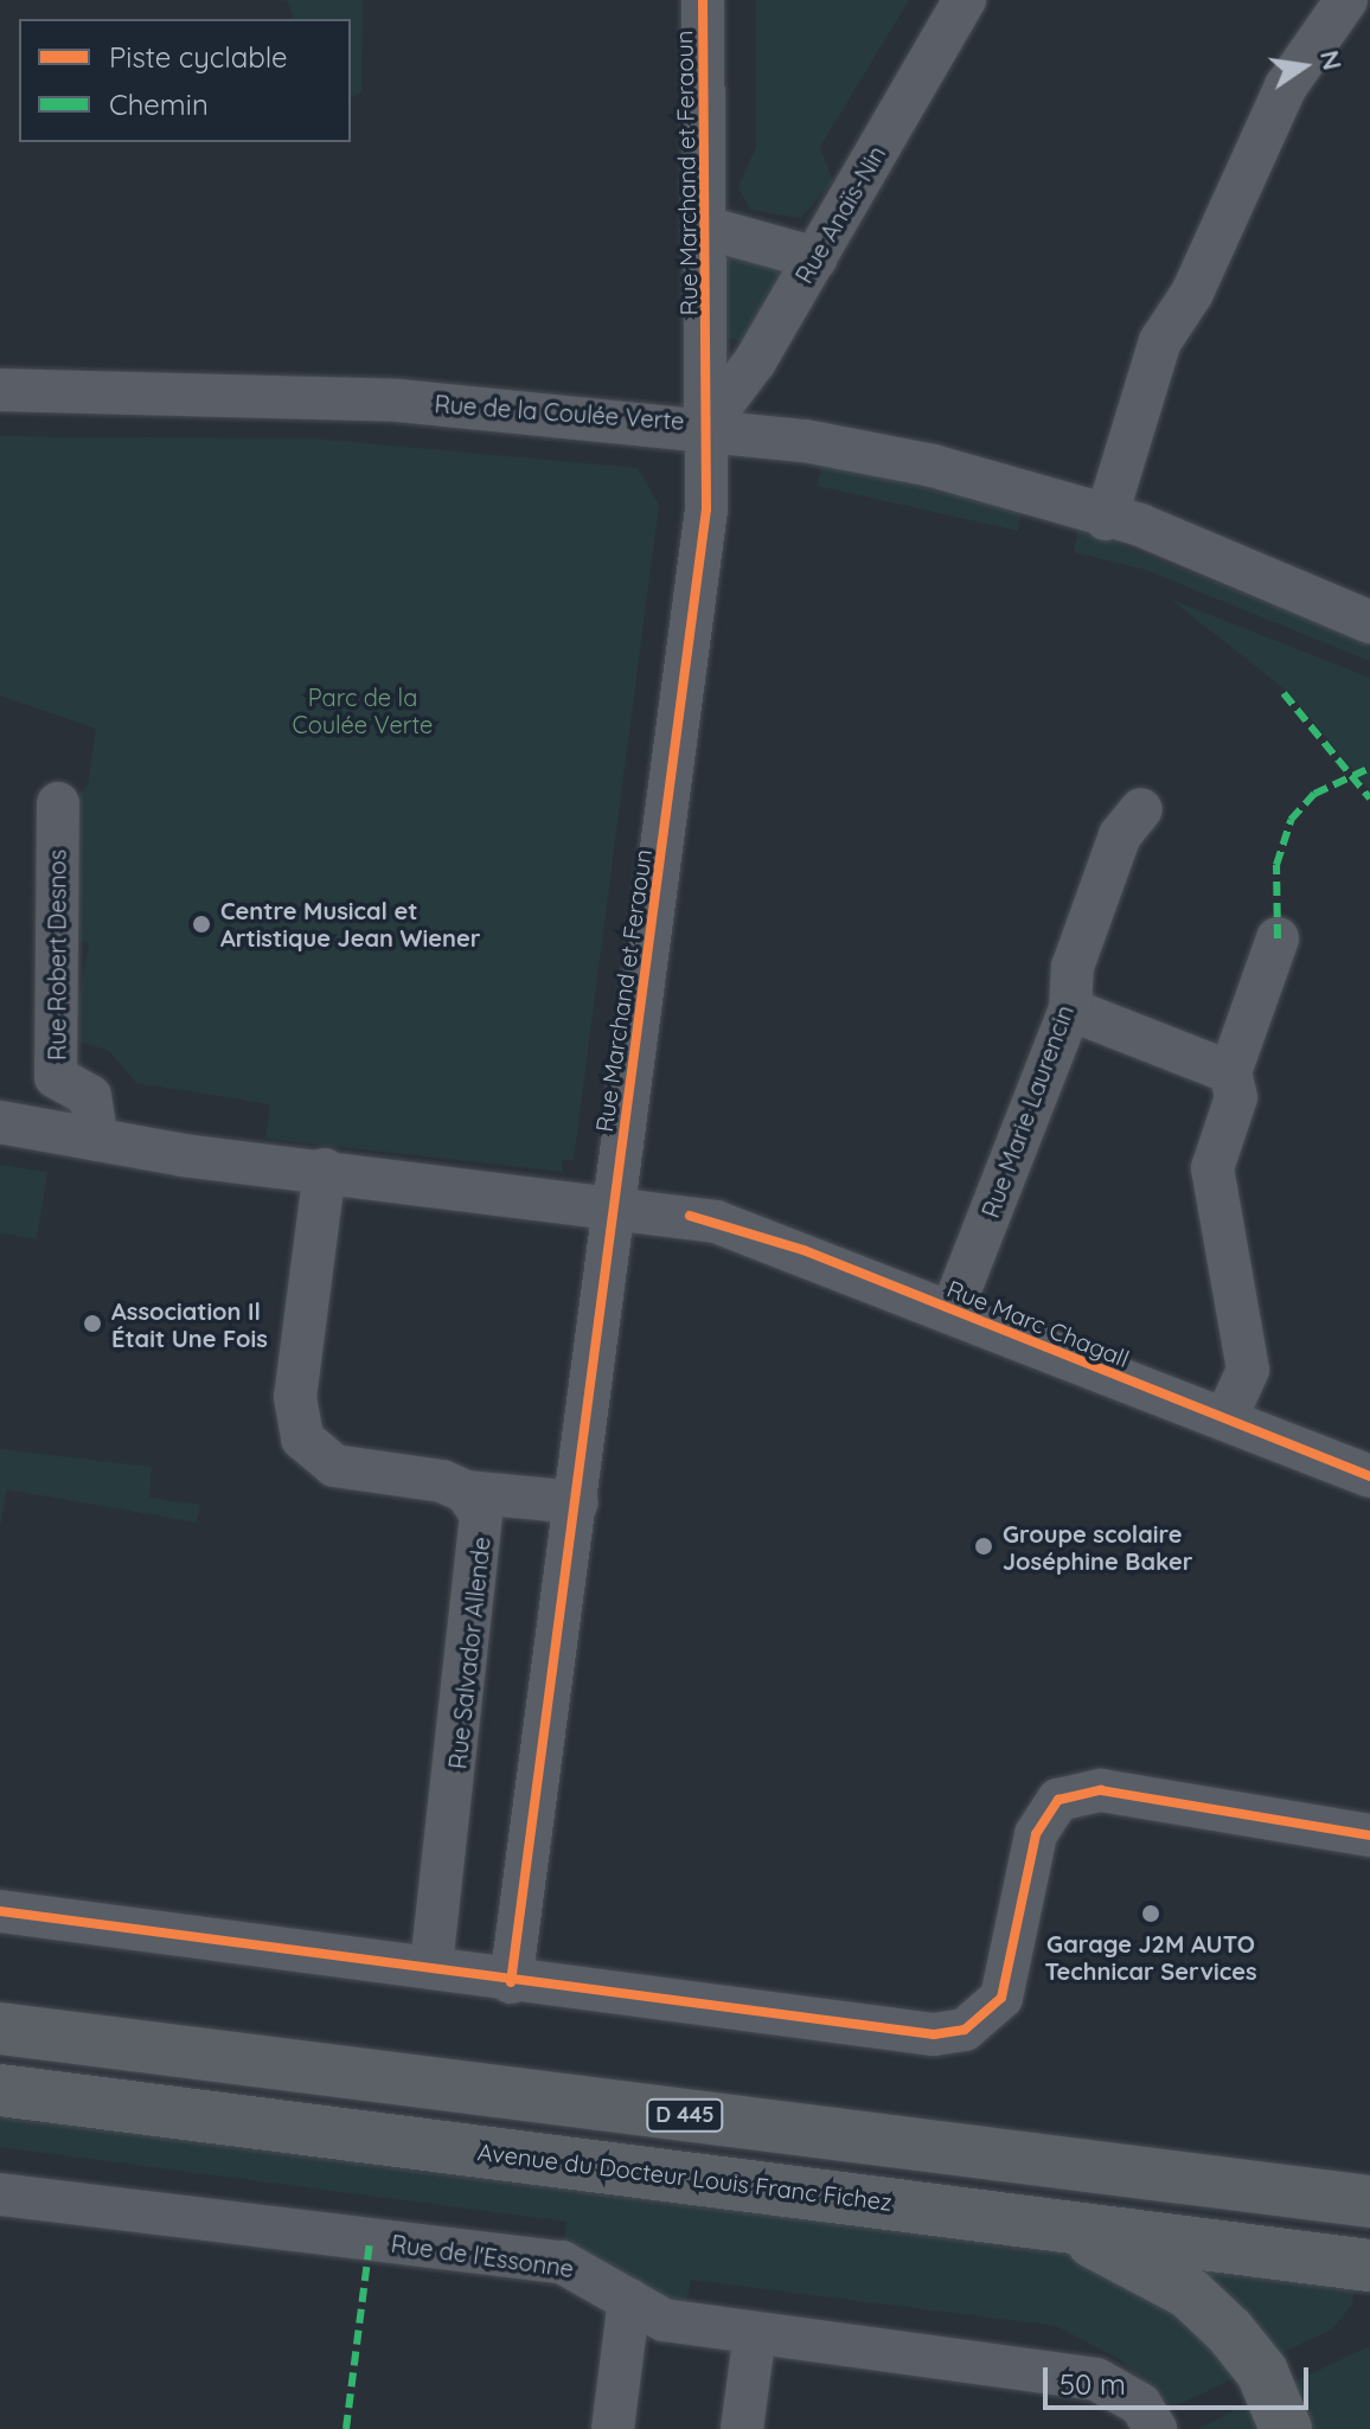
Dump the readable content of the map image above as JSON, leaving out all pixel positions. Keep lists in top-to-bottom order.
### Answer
{
  "streets": {
    "main road": ["D 445", "Avenue du Docteur Louis Franc Fichez"],
    "street": [
      "Rue Marchand et Feraoun",
      "Rue Anaïs-Nin",
      "Rue de la Coulée Verte",
      "Rue Robert Desnos",
      "Rue Marie Laurencin",
      "Rue Marc Chagall",
      "Rue Salvador Allende",
      "Rue de l'Essonne"
    ]
  },
  "crossings": [
    ["Rue Marchand et Feraoun", "Rue Anaïs-Nin"],
    ["Rue Marchand et Feraoun", "Rue de la Coulée Verte"],
    ["Rue Marchand et Feraoun", "Rue Marc Chagall"],
    ["Rue Anaïs-Nin", "Rue de la Coulée Verte"],
    ["Rue Marie Laurencin", "Rue Marc Chagall"]
  ],
  "parks": ["Parc de la Coulée Verte"],
  "places": [
    "Centre Musical et Artistique Jean Wiener",
    "Association Il Était Une Fois",
    "Groupe scolaire Joséphine Baker",
    "Garage J2M AUTO Technicar Services"
  ],
  "legend": ["Piste cyclable", "Chemin"],
  "scale_bar": "50 m",
  "north": "right"
}
